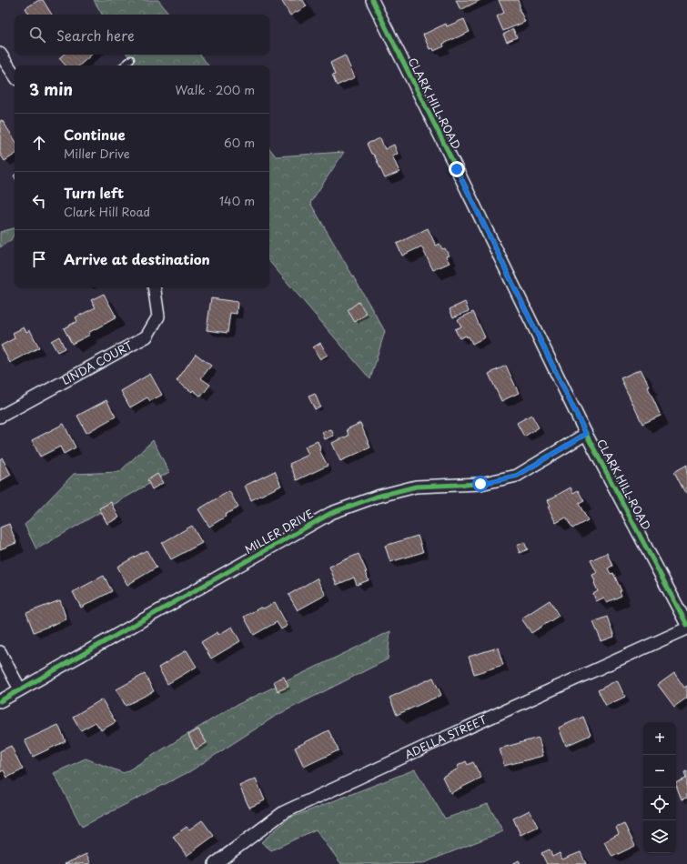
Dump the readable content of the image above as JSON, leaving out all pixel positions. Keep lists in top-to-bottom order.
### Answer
{
  "streets": {
    "street": [
      "CLARK HILL ROAD",
      "LINDA COURT",
      "MILLER DRIVE",
      "ADELLA STREET"
    ]
  },
  "crossings": [
    ["CLARK HILL ROAD", "MILLER DRIVE"]
  ],
  "page": {
    "search": "Search here",
    "heading": ["3 min", "Walk · 200 m"],
    "list": [
      ["Continue", "Miller Drive", "60 m"],
      ["Turn left", "Clark Hill Road", "140 m"],
      "Arrive at destination"
    ],
    "map_buttons": ["+", "−"]
  }
}
